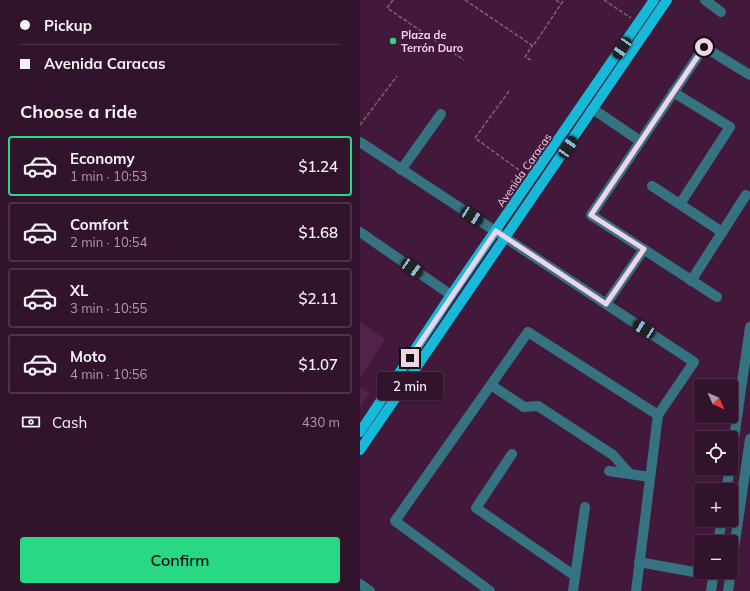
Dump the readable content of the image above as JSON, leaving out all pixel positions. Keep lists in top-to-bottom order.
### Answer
{
  "streets": {
    "main road": ["Avenida Caracas"]
  },
  "places": ["Plaza de Terrón Duro"],
  "north": "bottom right",
  "page": {
    "banner": ["Pickup", "Avenida Caracas"],
    "heading": "Choose a ride",
    "list": [
      {
        "name": "Economy",
        "note": "1 min · 10:53",
        "value": "$1.24"
      },
      {
        "name": "Comfort",
        "note": "2 min · 10:54",
        "value": "$1.68"
      },
      {
        "name": "XL",
        "note": "3 min · 10:55",
        "value": "$2.11"
      },
      {
        "name": "Moto",
        "note": "4 min · 10:56",
        "value": "$1.07"
      }
    ],
    "bubble": "2 min",
    "map_buttons": ["+", "−"],
    "pay": ["Cash", "430 m"],
    "buttons": "Confirm"
  }
}
